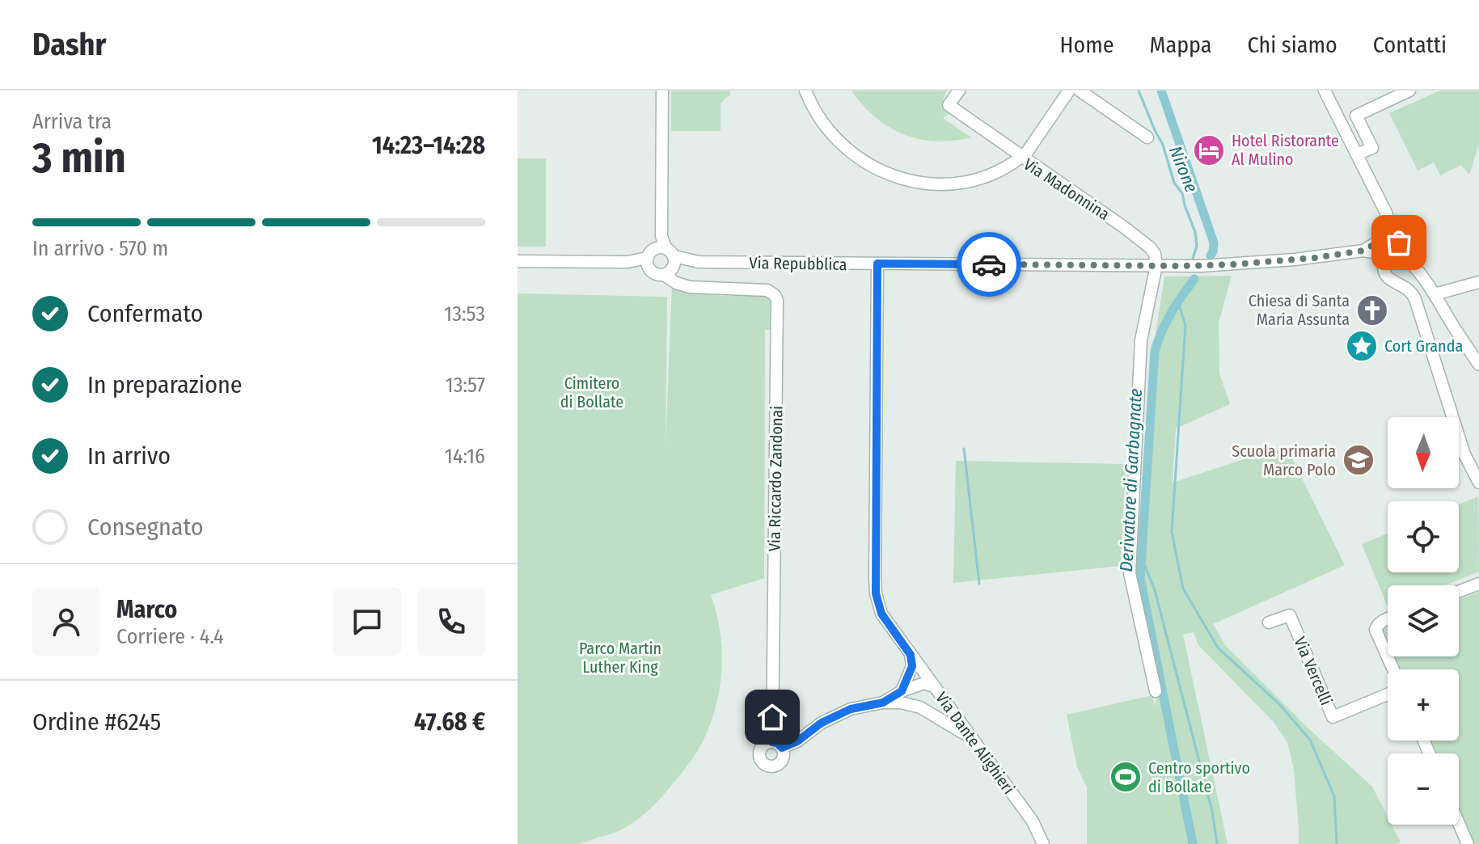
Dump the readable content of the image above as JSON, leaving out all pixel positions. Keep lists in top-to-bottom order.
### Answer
{
  "streets": {
    "street": [
      "Via Madonnina",
      "Via Repubblica",
      "Via Riccardo Zandonai",
      "Via Vercelli",
      "Via Dante Alighieri"
    ]
  },
  "crossings": [
    ["Via Madonnina", "Via Repubblica"],
    ["Via Repubblica", "Via Riccardo Zandonai"],
    ["Via Repubblica", "Via Dante Alighieri"]
  ],
  "water": ["Nirone", "Derivatore di Garbagnate"],
  "parks": ["Cimitero di Bollate", "Parco Martin Luther King"],
  "places": {
    "hotel": ["Hotel Ristorante Al Mulino"],
    "church": ["Chiesa di Santa Maria Assunta"],
    "place": ["Cort Granda"],
    "school or university": ["Scuola primaria Marco Polo"],
    "sports": ["Centro sportivo di Bollate"]
  },
  "north": "bottom",
  "page": {
    "header": "Dashr",
    "nav": [
      "Home",
      "Mappa",
      "Chi siamo",
      "Contatti"
    ],
    "heading": ["3 min", "Arriva tra", "14:23–14:28"],
    "panel": [
      "Marco",
      "Corriere · 4.4",
      "Ordine #6245",
      "47.68 €"
    ],
    "bar": "In arrivo · 570 m",
    "list": [
      ["Confermato", "13:53"],
      ["In preparazione", "13:57"],
      ["In arrivo", "14:16"],
      "Consegnato"
    ],
    "map_buttons": ["+", "−"]
  }
}
